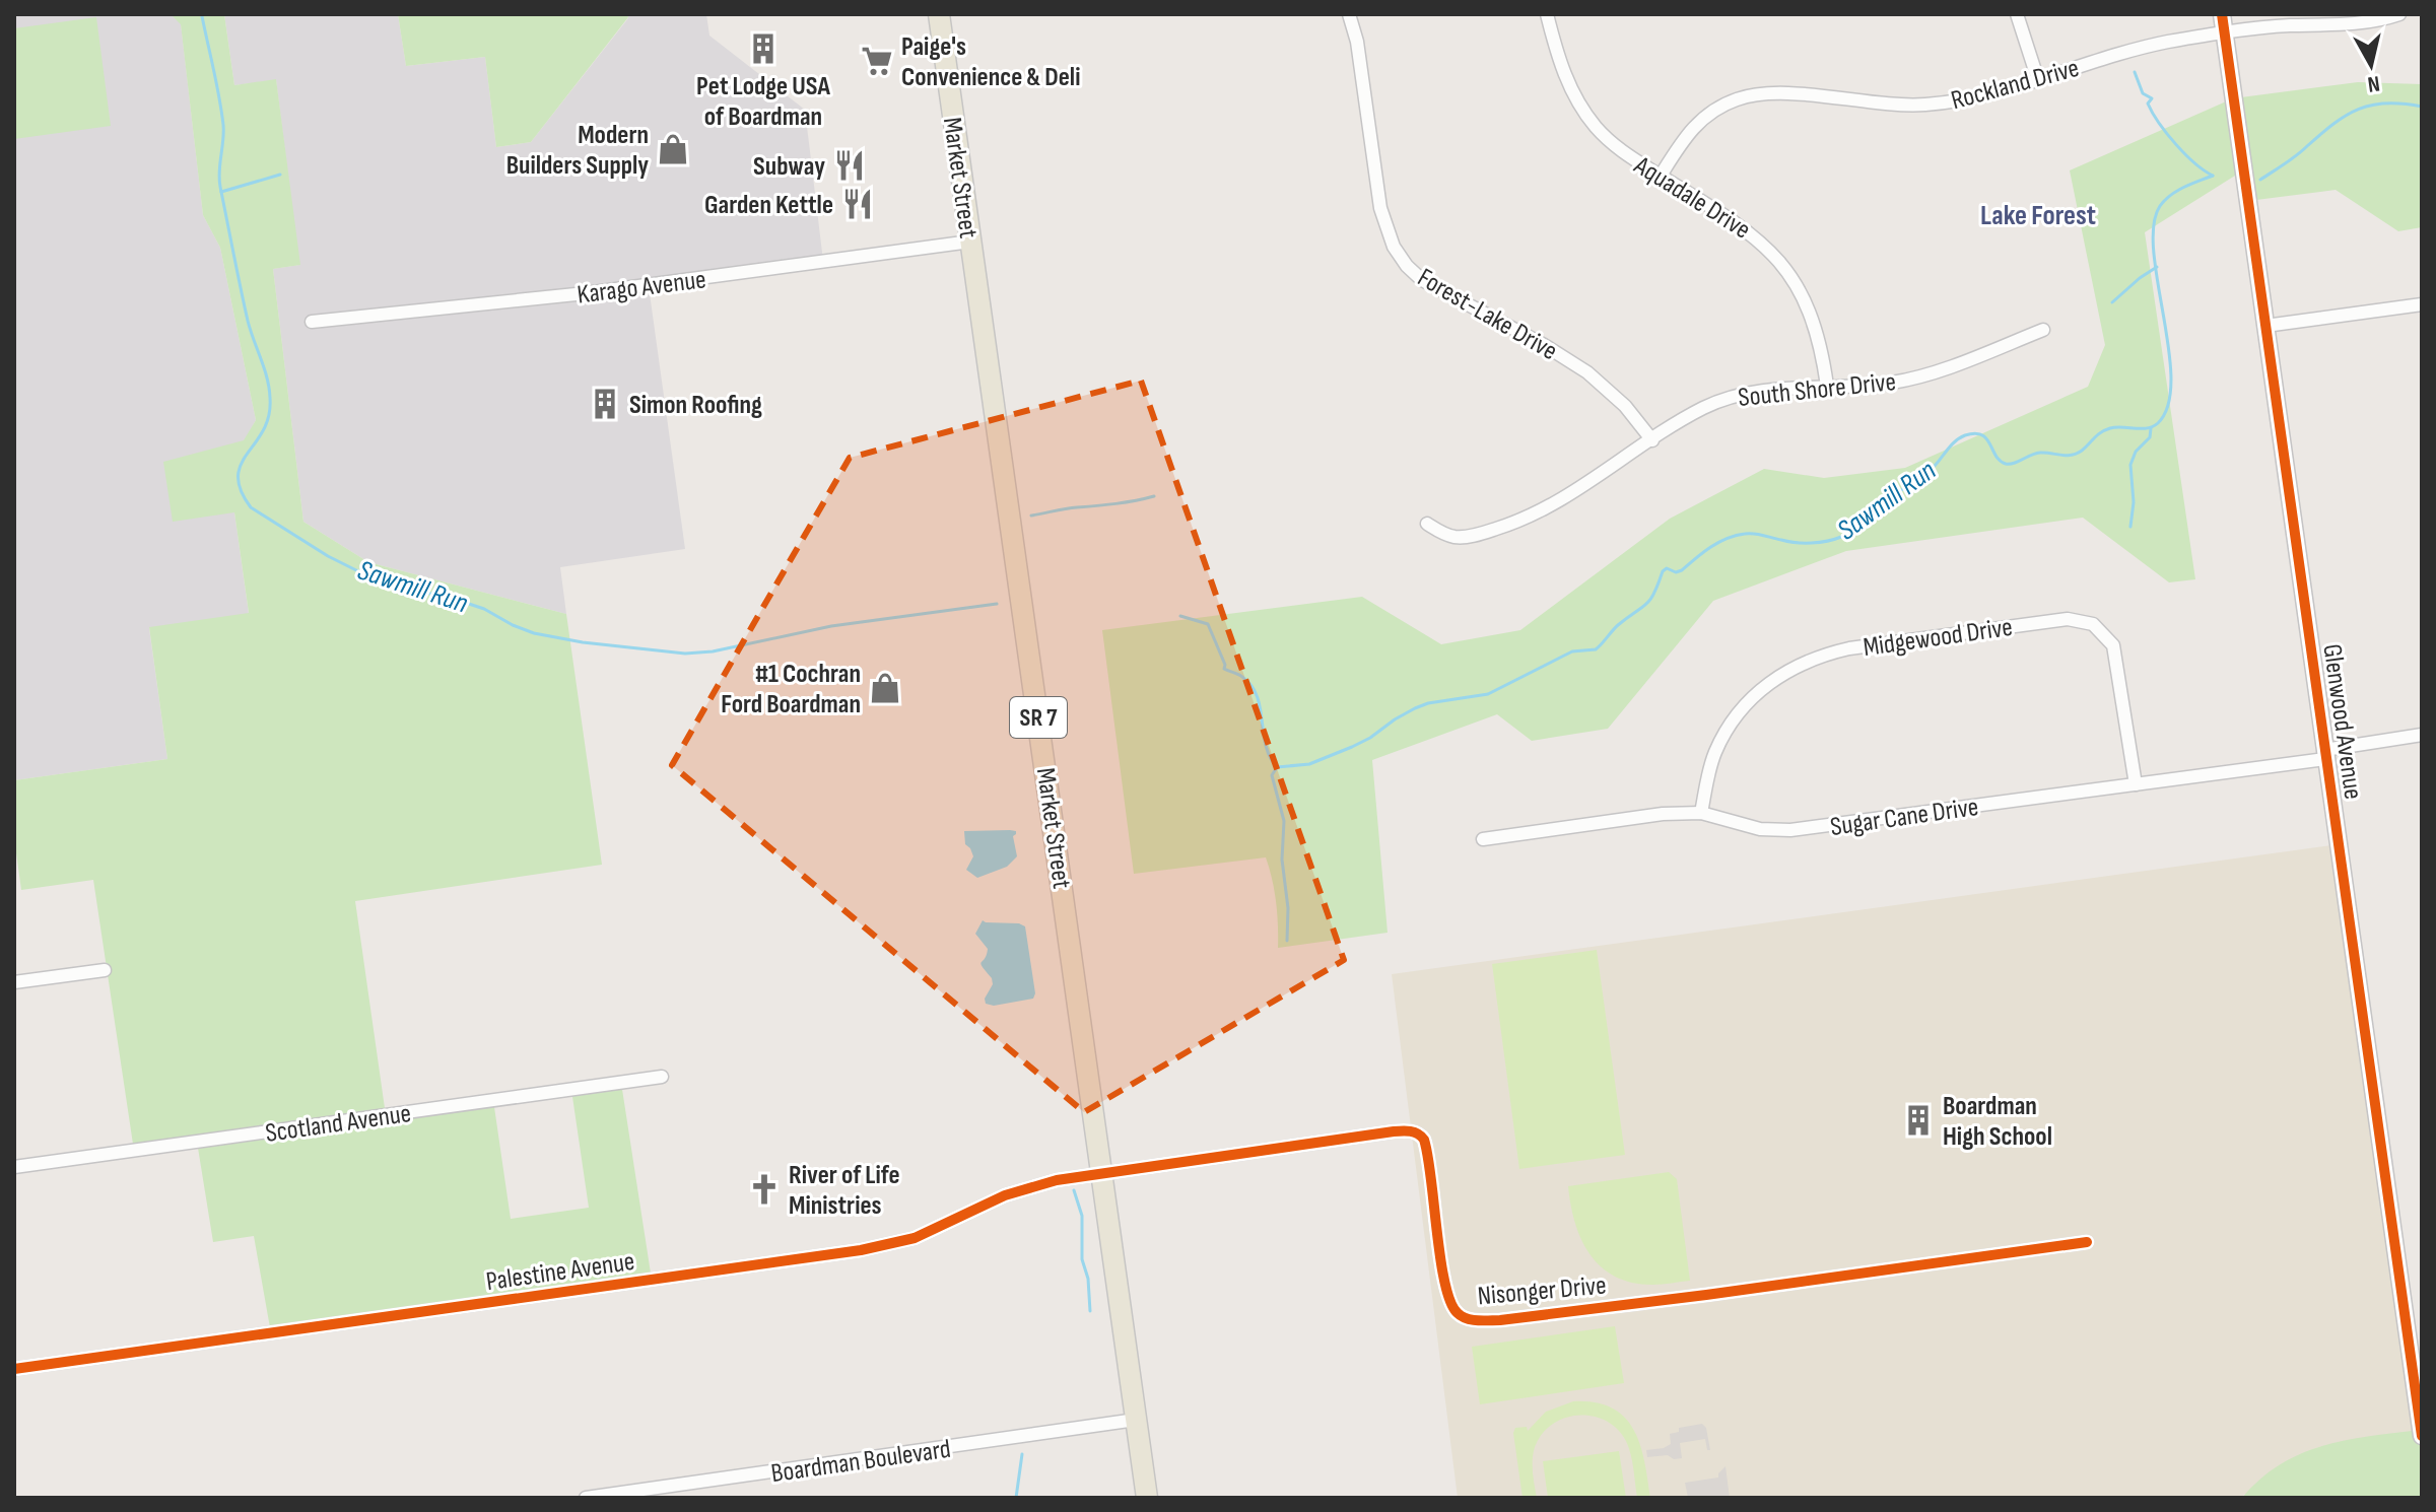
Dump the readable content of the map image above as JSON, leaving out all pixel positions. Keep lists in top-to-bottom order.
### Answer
{
  "streets": {
    "main road": ["Market Street", "SR 7"],
    "street": [
      "Rockland Drive",
      "Aquadale Drive",
      "Karago Avenue",
      "Forest-Lake Drive",
      "South Shore Drive",
      "Midgewood Drive",
      "Glenwood Avenue",
      "Sugar Cane Drive",
      "Scotland Avenue",
      "Palestine Avenue",
      "Nisonger Drive",
      "Boardman Boulevard"
    ]
  },
  "crossings": [
    ["Rockland Drive", "Aquadale Drive"],
    ["Rockland Drive", "Glenwood Avenue"],
    ["Market Street", "Karago Avenue"],
    ["Market Street", "Palestine Avenue"],
    ["Market Street", "Nisonger Drive"],
    ["Market Street", "Boardman Boulevard"],
    ["Aquadale Drive", "South Shore Drive"],
    ["Forest-Lake Drive", "South Shore Drive"],
    ["Midgewood Drive", "Sugar Cane Drive"],
    ["Glenwood Avenue", "Sugar Cane Drive"],
    ["Palestine Avenue", "Nisonger Drive"]
  ],
  "districts": ["Lake Forest"],
  "water": ["Sawmill Run"],
  "places": {
    "building": ["Pet Lodge USA of Boardman", "Simon Roofing", "Boardman High School"],
    "supermarket": ["Paige's Convenience & Deli"],
    "shop": ["Modern Builders Supply", "#1 Cochran Ford Boardman"],
    "restaurant": ["Subway", "Garden Kettle"],
    "church": ["River of Life Ministries"]
  },
  "north": "bottom"
}
